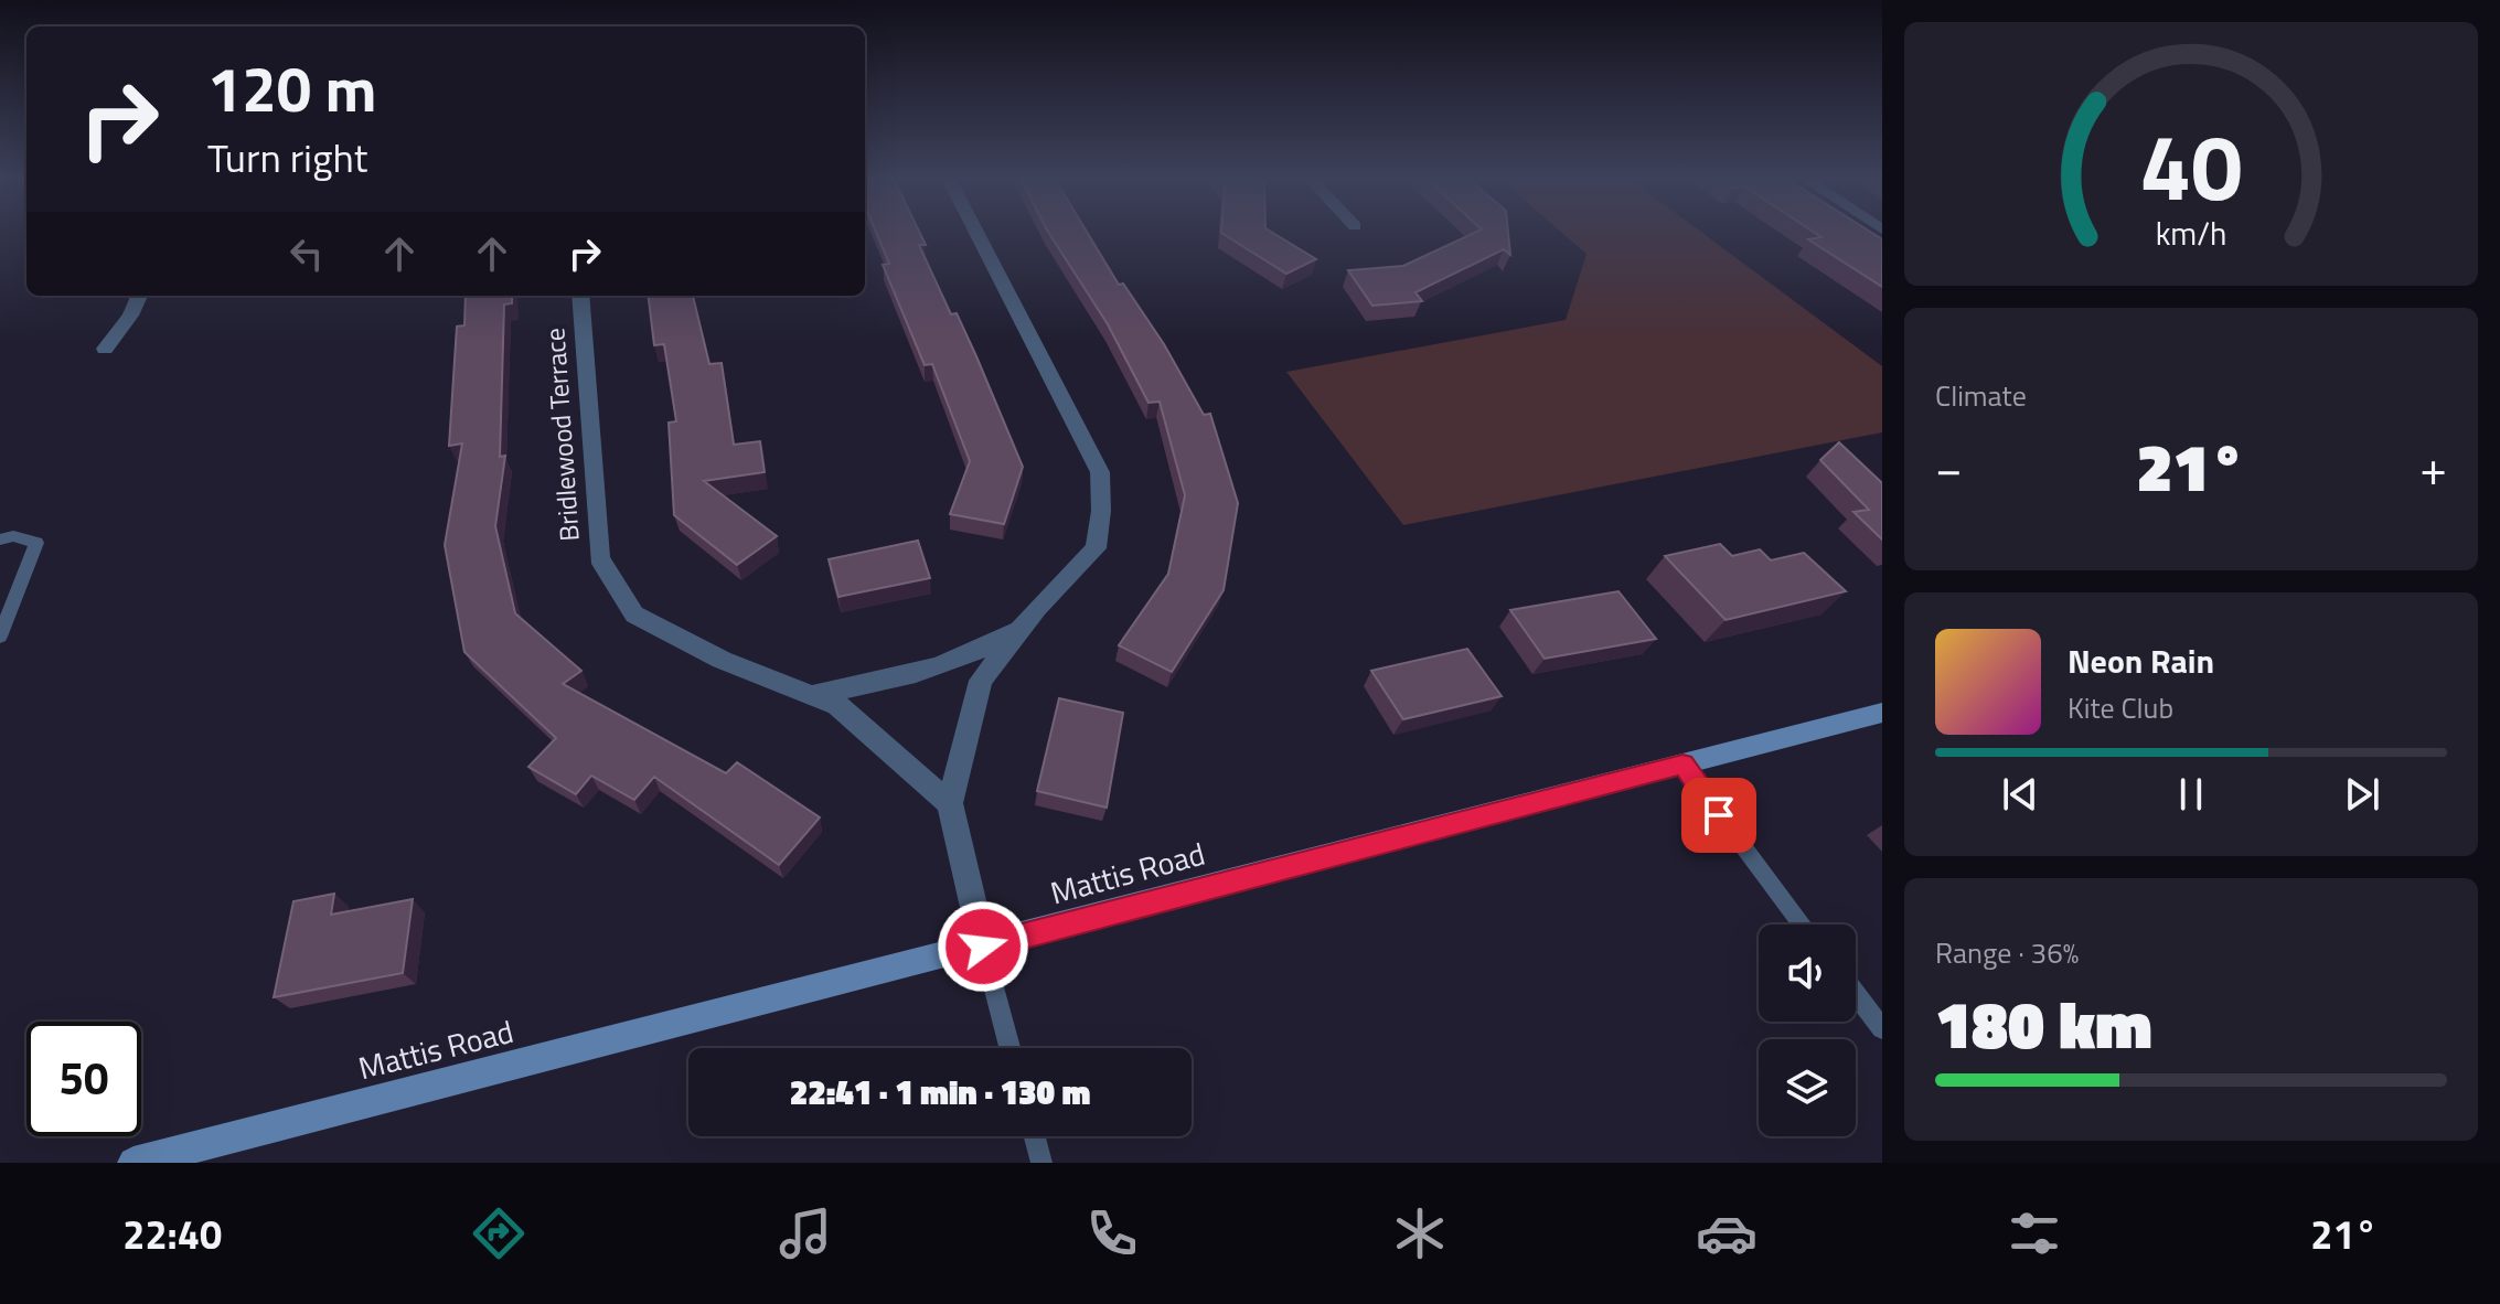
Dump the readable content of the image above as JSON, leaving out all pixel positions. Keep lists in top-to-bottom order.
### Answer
{
  "streets": {
    "main road": ["Mattis Road"],
    "street": ["Bridlewood Terrace"]
  },
  "page": {
    "turn": ["120 m", "Turn right"],
    "tile": [
      "Climate",
      ["Range · 36%", "180 km"]
    ],
    "heat": ["−", "21°", "+"],
    "song": ["Neon Rain", "Kite Club"],
    "limit": "50",
    "trip": "22:41 · 1 min · 130 m",
    "tabs": ["22:40", "21°"],
    "gauge": ["40", "km/h"]
  }
}
